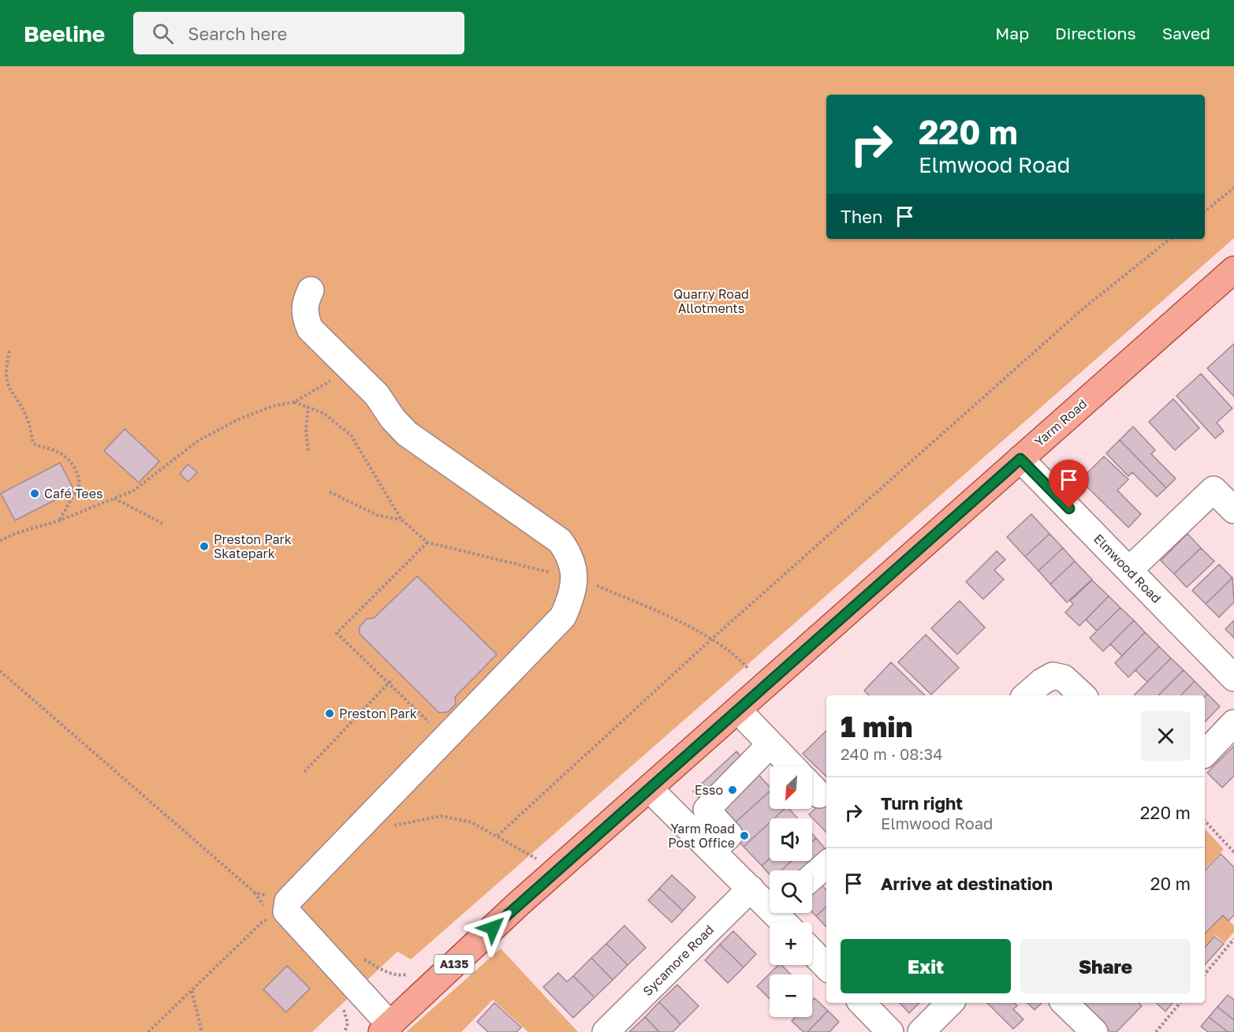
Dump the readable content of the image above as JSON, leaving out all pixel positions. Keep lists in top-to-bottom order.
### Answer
{
  "streets": {
    "main road": ["Yarm Road", "A135"],
    "street": ["Elmwood Road", "Sycamore Road"]
  },
  "crossings": [
    ["Yarm Road", "Elmwood Road"]
  ],
  "parks": ["Quarry Road Allotments"],
  "places": [
    "Café Tees",
    "Preston Park Skatepark",
    "Preston Park",
    "Esso",
    "Yarm Road Post Office"
  ],
  "north": "bottom left",
  "page": {
    "header": "Beeline",
    "search": "Search here",
    "nav": ["Map", "Directions", "Saved"],
    "turn": ["220 m", "Elmwood Road"],
    "then": "Then",
    "heading": ["1 min", "240 m · 08:34"],
    "map_buttons": ["+", "−"],
    "list": [
      {
        "name": "Turn right",
        "note": "Elmwood Road",
        "value": "220 m"
      },
      {
        "name": "Arrive at destination",
        "value": "20 m"
      }
    ],
    "buttons": ["Exit", "Share"]
  }
}
